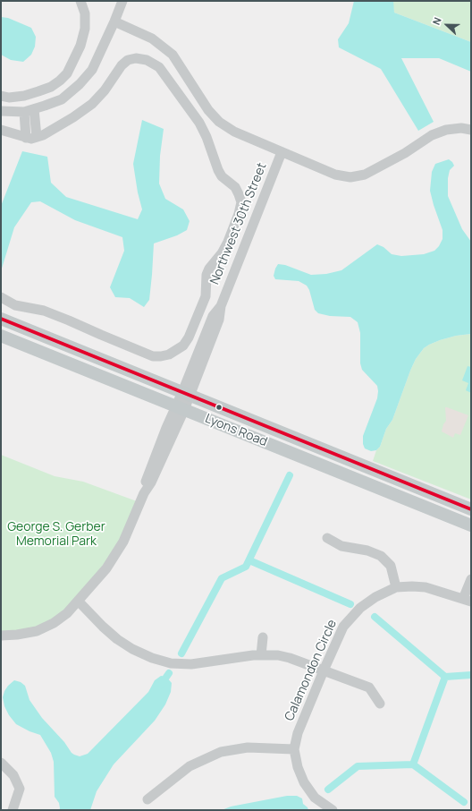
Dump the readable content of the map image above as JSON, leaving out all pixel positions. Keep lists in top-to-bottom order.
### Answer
{
  "streets": {
    "main road": ["Lyons Road"],
    "street": ["Northwest 30th Street", "Calamondon Circle"]
  },
  "crossings": [
    ["Northwest 30th Street", "Lyons Road"]
  ],
  "parks": ["George S. Gerber Memorial Park"],
  "north": "left"
}
